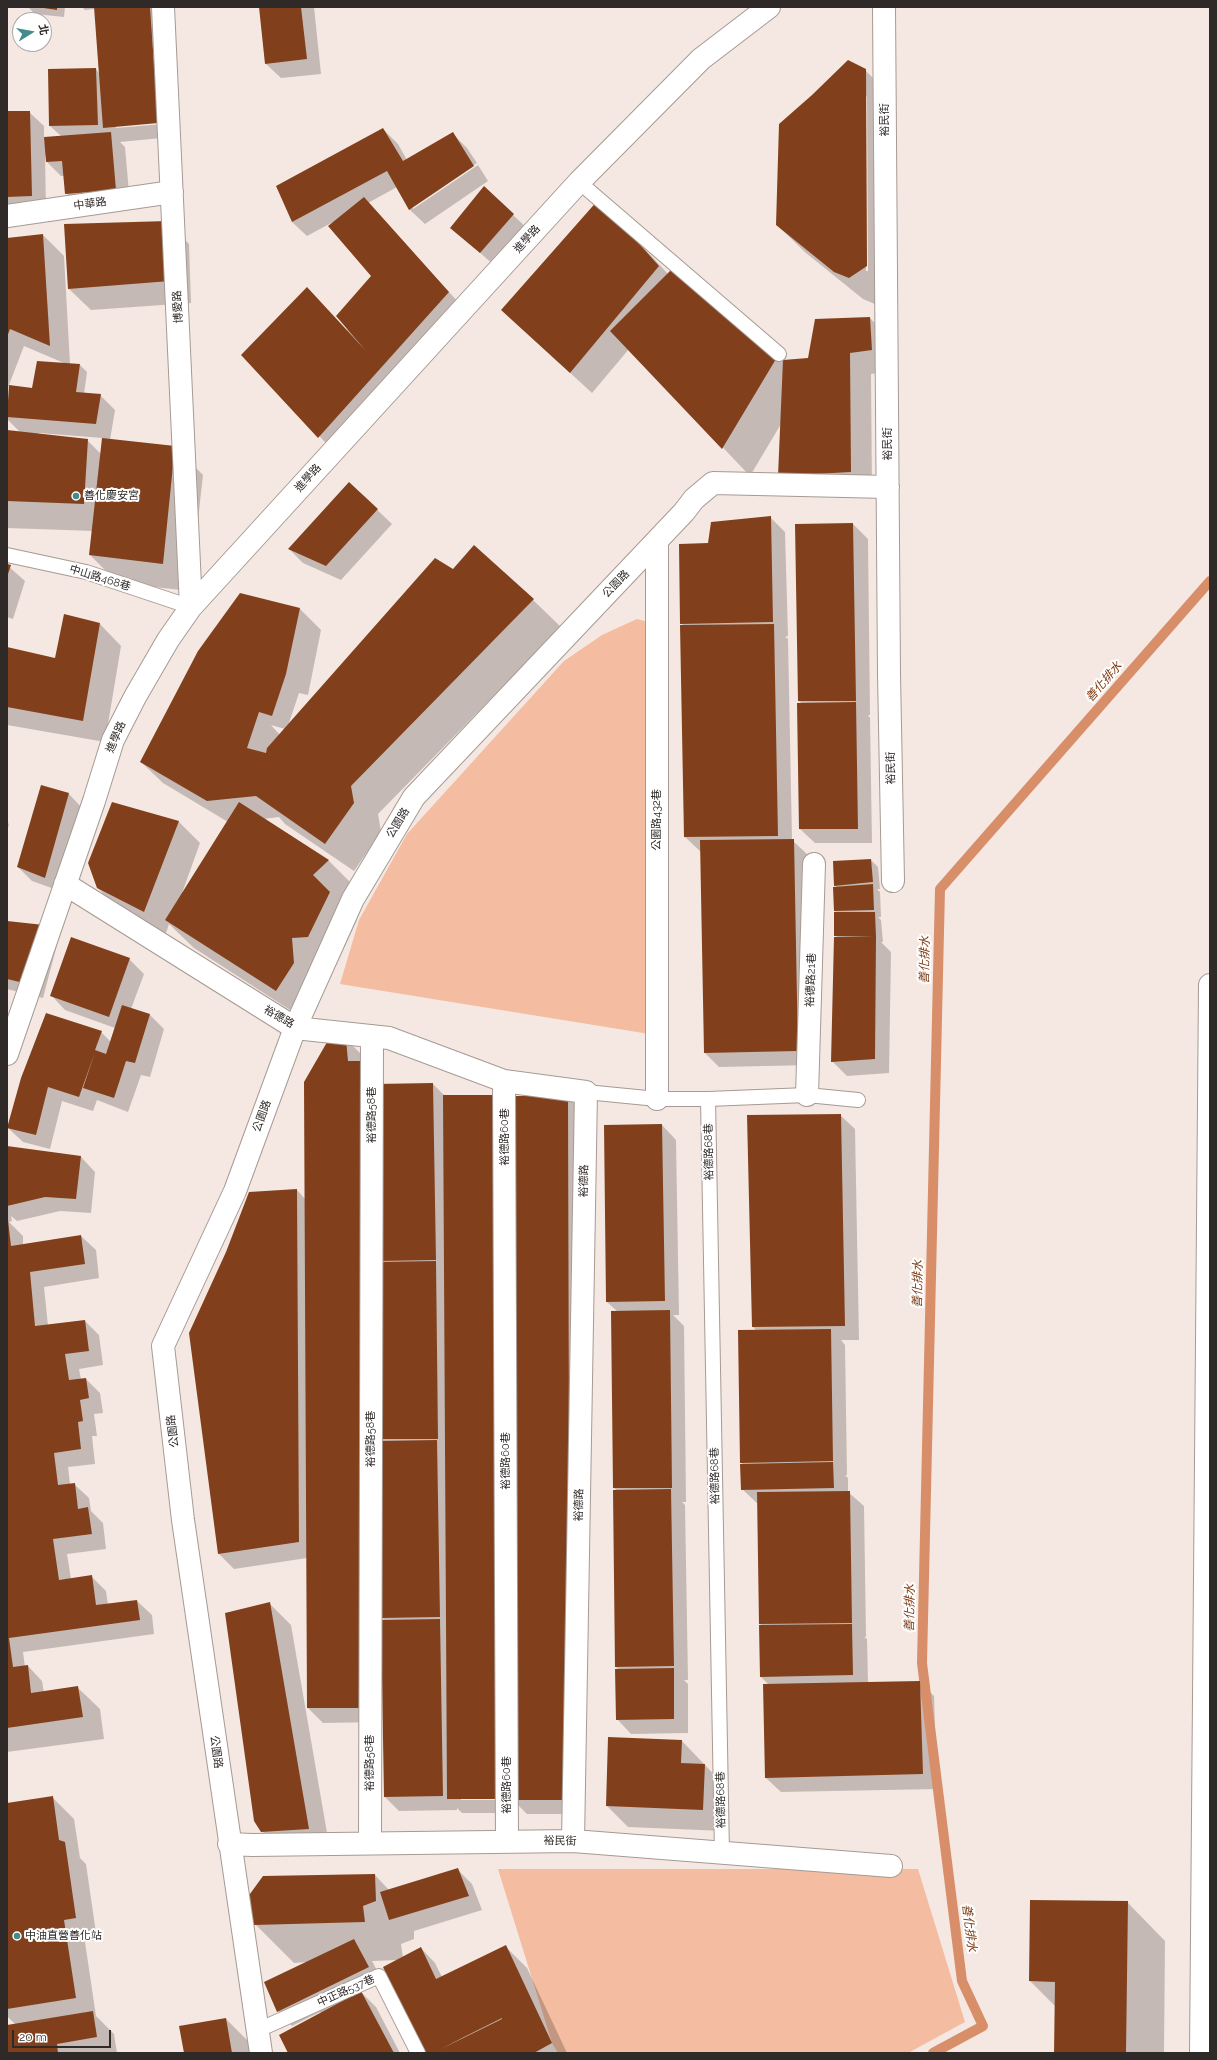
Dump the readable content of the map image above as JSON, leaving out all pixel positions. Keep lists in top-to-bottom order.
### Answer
{
  "streets": {
    "street": [
      "裕民街",
      "中華路",
      "進學路",
      "博愛路",
      "公園路",
      "公園路432巷",
      "裕德路21巷",
      "裕德路",
      "裕德路58巷",
      "裕德路60巷"
    ],
    "lane": ["中山路468巷", "裕德路68巷", "中正路537巷"]
  },
  "crossings": [
    ["裕民街", "公園路"],
    ["裕民街", "裕德路"],
    ["裕民街", "裕德路58巷"],
    ["裕民街", "裕德路60巷"],
    ["裕民街", "裕德路68巷"],
    ["中華路", "博愛路"],
    ["進學路", "博愛路"],
    ["進學路", "中山路468巷"],
    ["進學路", "裕德路"],
    ["博愛路", "中山路468巷"],
    ["公園路", "公園路432巷"],
    ["公園路", "裕德路"],
    ["公園路", "中正路537巷"],
    ["裕德路", "裕德路58巷"],
    ["裕德路", "裕德路60巷"]
  ],
  "water": ["善化排水"],
  "places": ["善化慶安宮", "中油直營善化站"],
  "scale_bar": "20 m",
  "north": "right"
}
